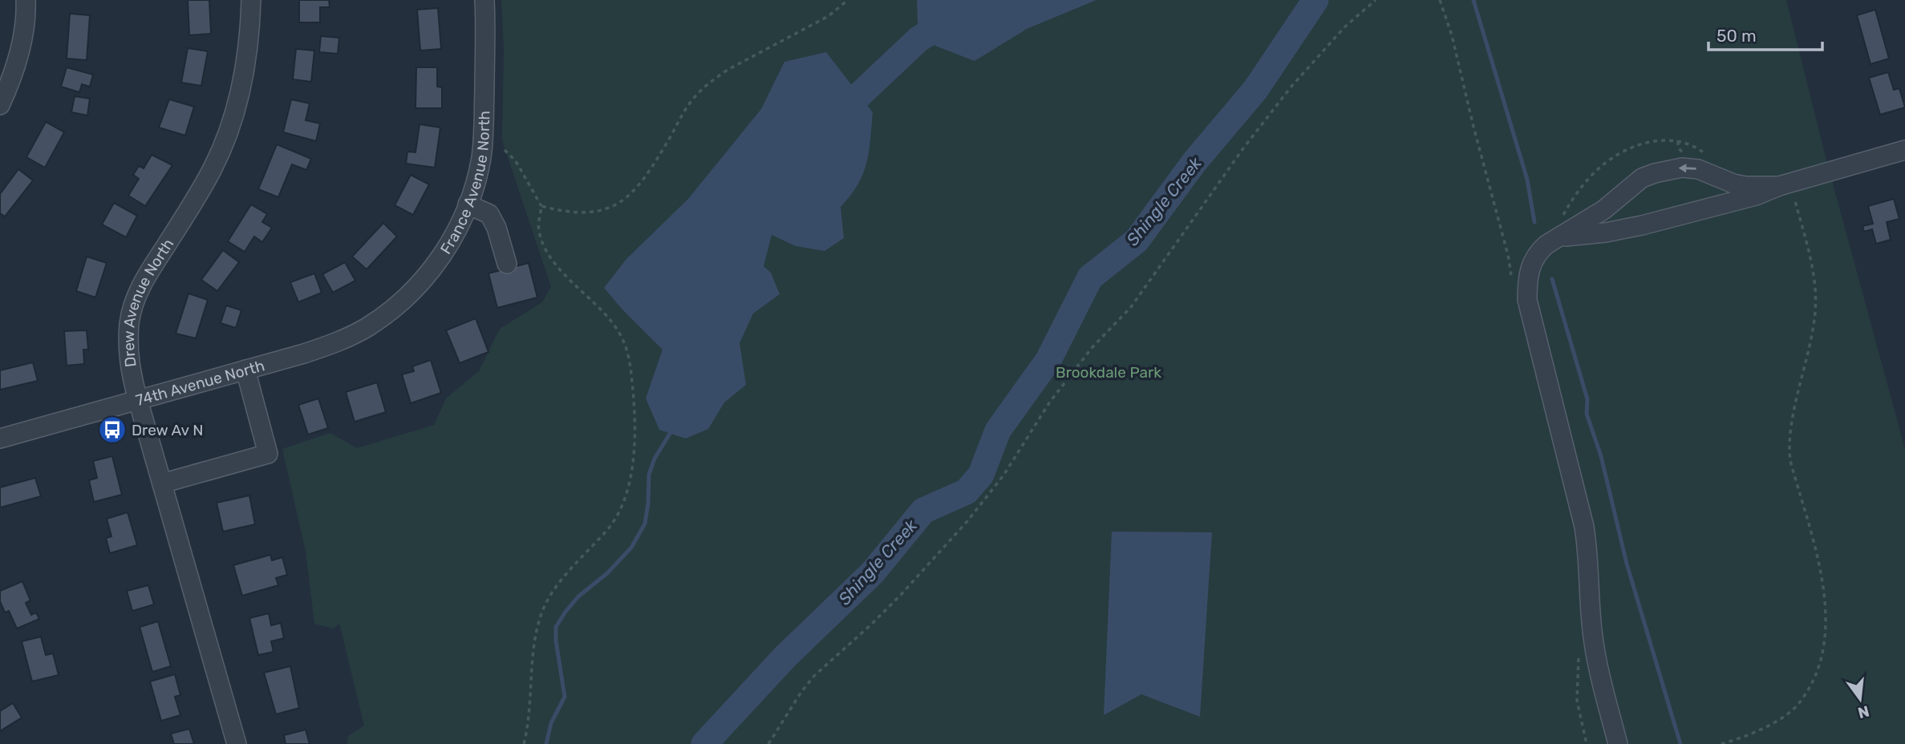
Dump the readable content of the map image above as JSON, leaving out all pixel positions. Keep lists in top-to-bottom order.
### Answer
{
  "streets": {
    "street": ["France Avenue North", "Drew Avenue North", "74th Avenue North"]
  },
  "crossings": [
    ["France Avenue North", "74th Avenue North"],
    ["Drew Avenue North", "74th Avenue North"]
  ],
  "water": ["Shingle Creek"],
  "parks": ["Brookdale Park"],
  "places": {
    "bus stop": ["Drew Av N"]
  },
  "scale_bar": "50 m",
  "north": "bottom"
}
